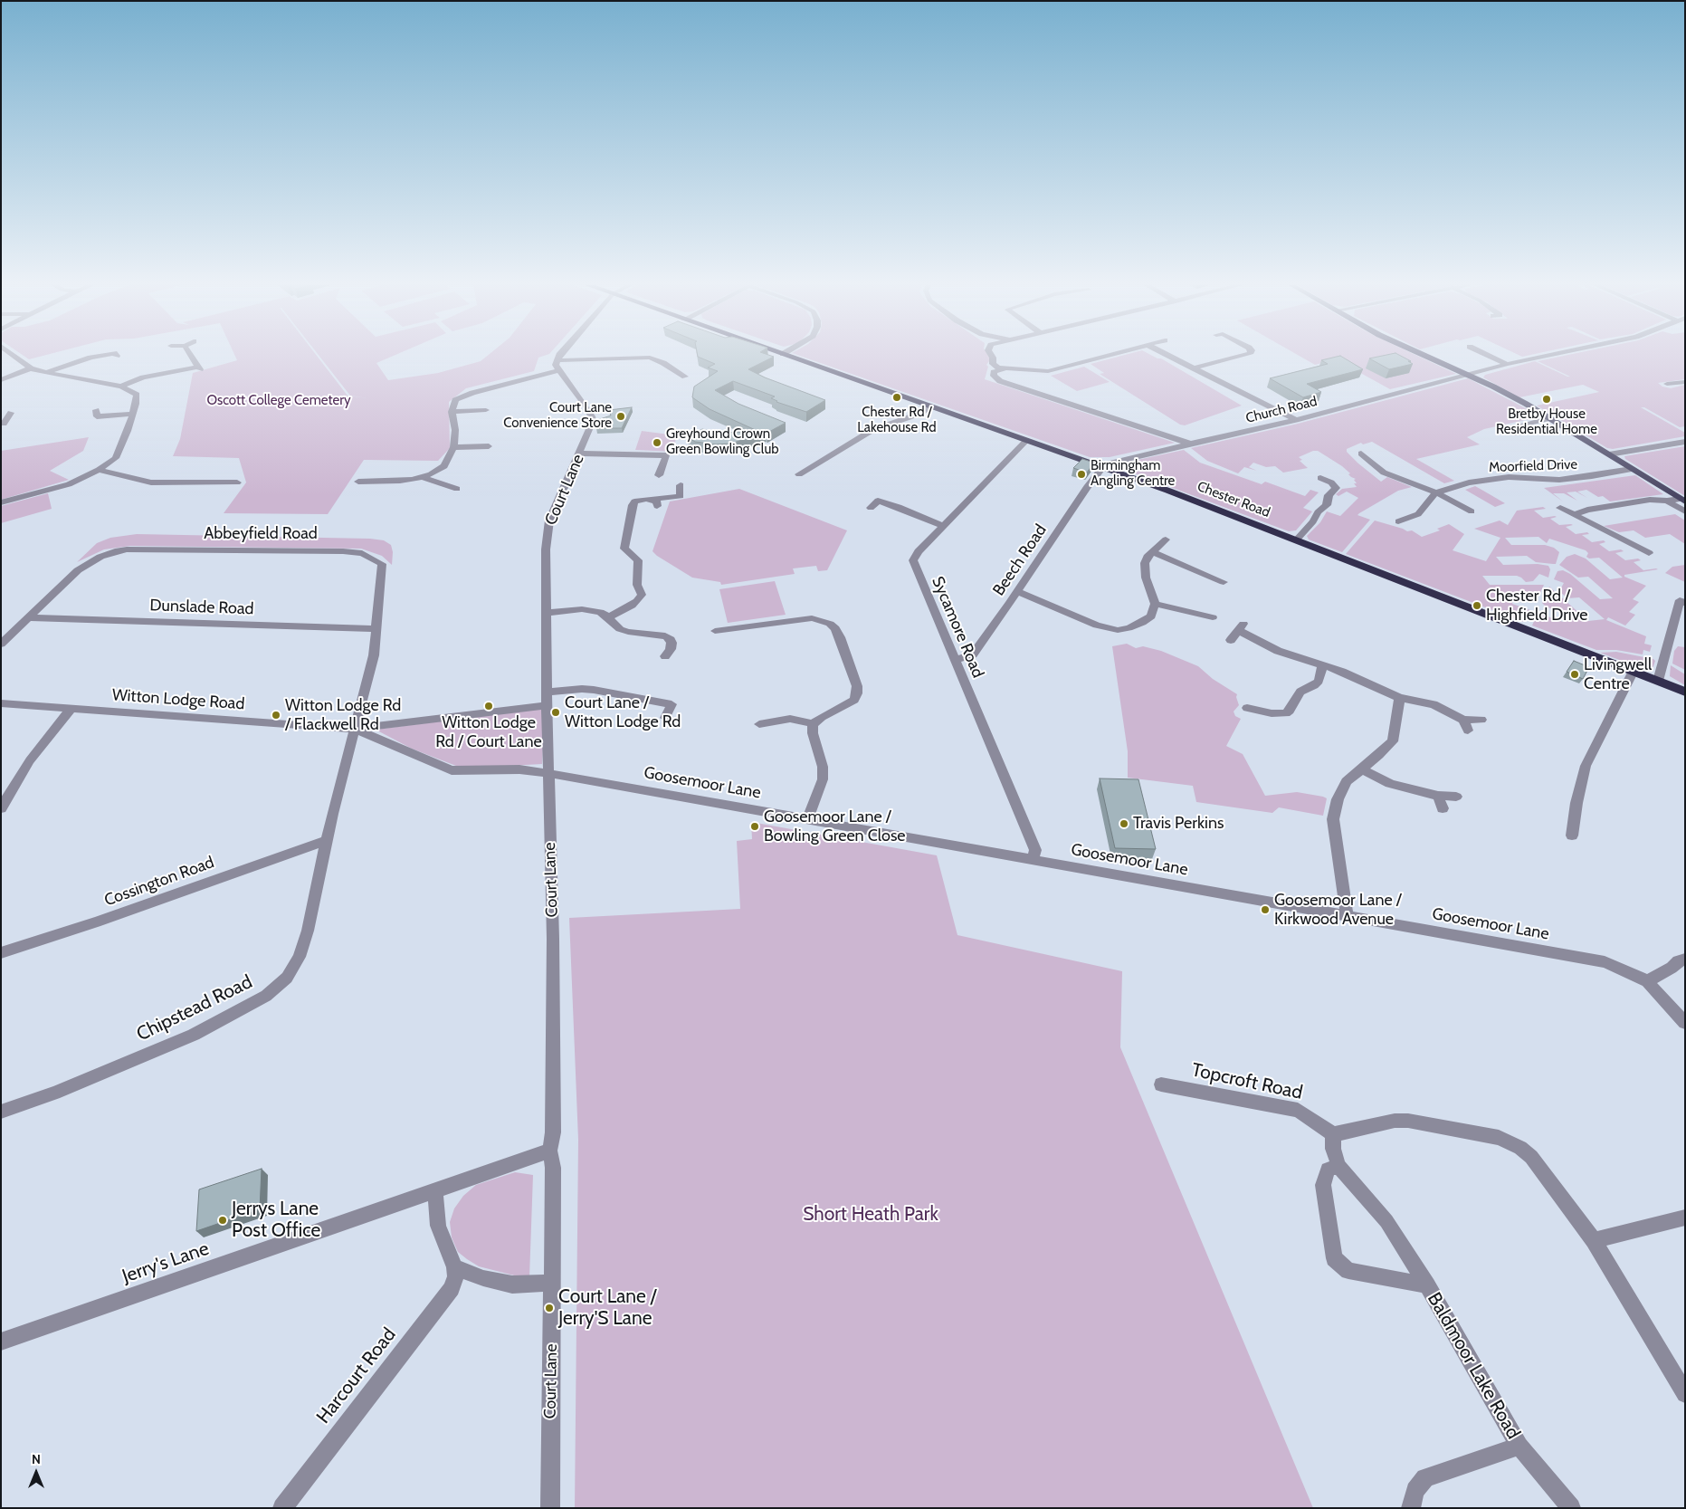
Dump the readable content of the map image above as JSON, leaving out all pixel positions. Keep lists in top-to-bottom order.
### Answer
{
  "streets": {
    "highway": ["Chester Road"],
    "street": [
      "Church Road",
      "Moorfield Drive",
      "Court Lane",
      "Abbeyfield Road",
      "Beech Road",
      "Dunslade Road",
      "Sycamore Road",
      "Witton Lodge Road",
      "Goosemoor Lane",
      "Cossington Road",
      "Chipstead Road",
      "Topcroft Road",
      "Jerry's Lane",
      "Baldmoor Lake Road",
      "Harcourt Road"
    ]
  },
  "crossings": [
    ["Church Road", "Chester Road"],
    ["Church Road", "Beech Road"],
    ["Court Lane", "Witton Lodge Road"],
    ["Court Lane", "Goosemoor Lane"],
    ["Court Lane", "Jerry's Lane"],
    ["Chester Road", "Beech Road"],
    ["Chester Road", "Sycamore Road"],
    ["Abbeyfield Road", "Dunslade Road"],
    ["Abbeyfield Road", "Witton Lodge Road"],
    ["Abbeyfield Road", "Chipstead Road"],
    ["Beech Road", "Sycamore Road"],
    ["Sycamore Road", "Goosemoor Lane"],
    ["Witton Lodge Road", "Goosemoor Lane"],
    ["Witton Lodge Road", "Chipstead Road"],
    ["Cossington Road", "Chipstead Road"],
    ["Topcroft Road", "Baldmoor Lake Road"]
  ],
  "parks": ["Oscott College Cemetery", "Short Heath Park"],
  "places": [
    "Chester Rd / Lakehouse Rd",
    "Bretby House Residential Home",
    "Court Lane Convenience Store",
    "Greyhound Crown Green Bowling Club",
    "Birmingham Angling Centre",
    "Chester Rd / Highfield Drive",
    "Livingwell Centre",
    "Witton Lodge Rd / Court Lane",
    "Court Lane / Witton Lodge Rd",
    "Witton Lodge Rd / Flackwell Rd",
    "Travis Perkins",
    "Goosemoor Lane / Bowling Green Close",
    "Goosemoor Lane / Kirkwood Avenue",
    "Jerrys Lane Post Office",
    "Court Lane / Jerry'S Lane"
  ],
  "north": "top"
}
